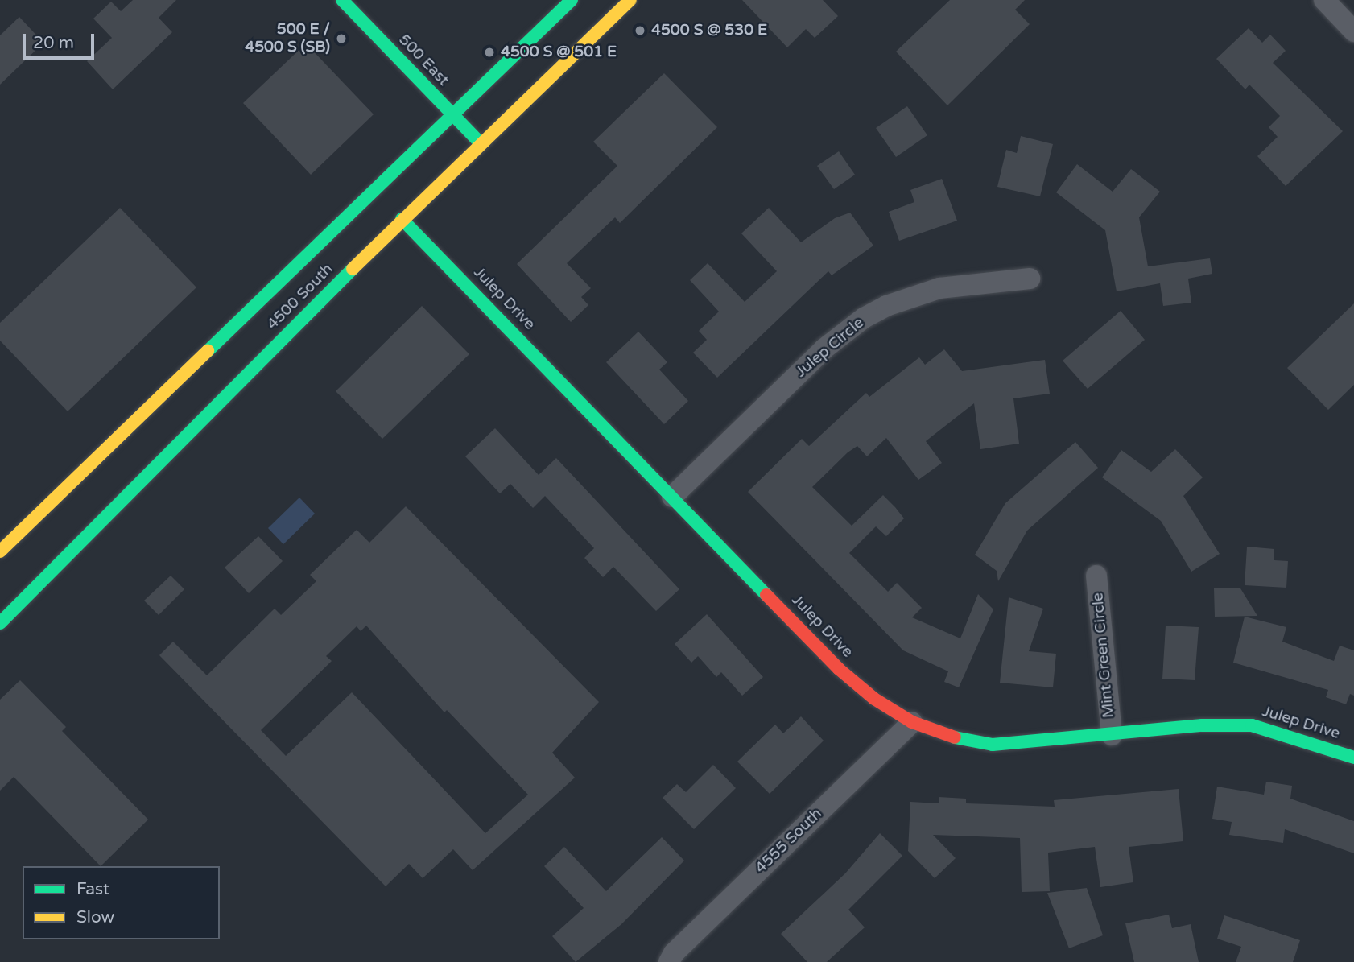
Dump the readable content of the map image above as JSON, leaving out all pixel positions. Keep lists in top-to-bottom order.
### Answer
{
  "streets": {
    "main road": ["500 East", "4500 South", "Julep Drive"],
    "street": ["Julep Circle", "Mint Green Circle", "4555 South"]
  },
  "crossings": [
    ["500 East", "4500 South"],
    ["4500 South", "Julep Drive"],
    ["Julep Drive", "Julep Circle"],
    ["Julep Drive", "Mint Green Circle"],
    ["Julep Drive", "4555 South"]
  ],
  "places": ["4500 S @ 530 E", "500 E / 4500 S (SB)", "4500 S @ 501 E"],
  "legend": ["Fast", "Slow"],
  "scale_bar": "20 m"
}
